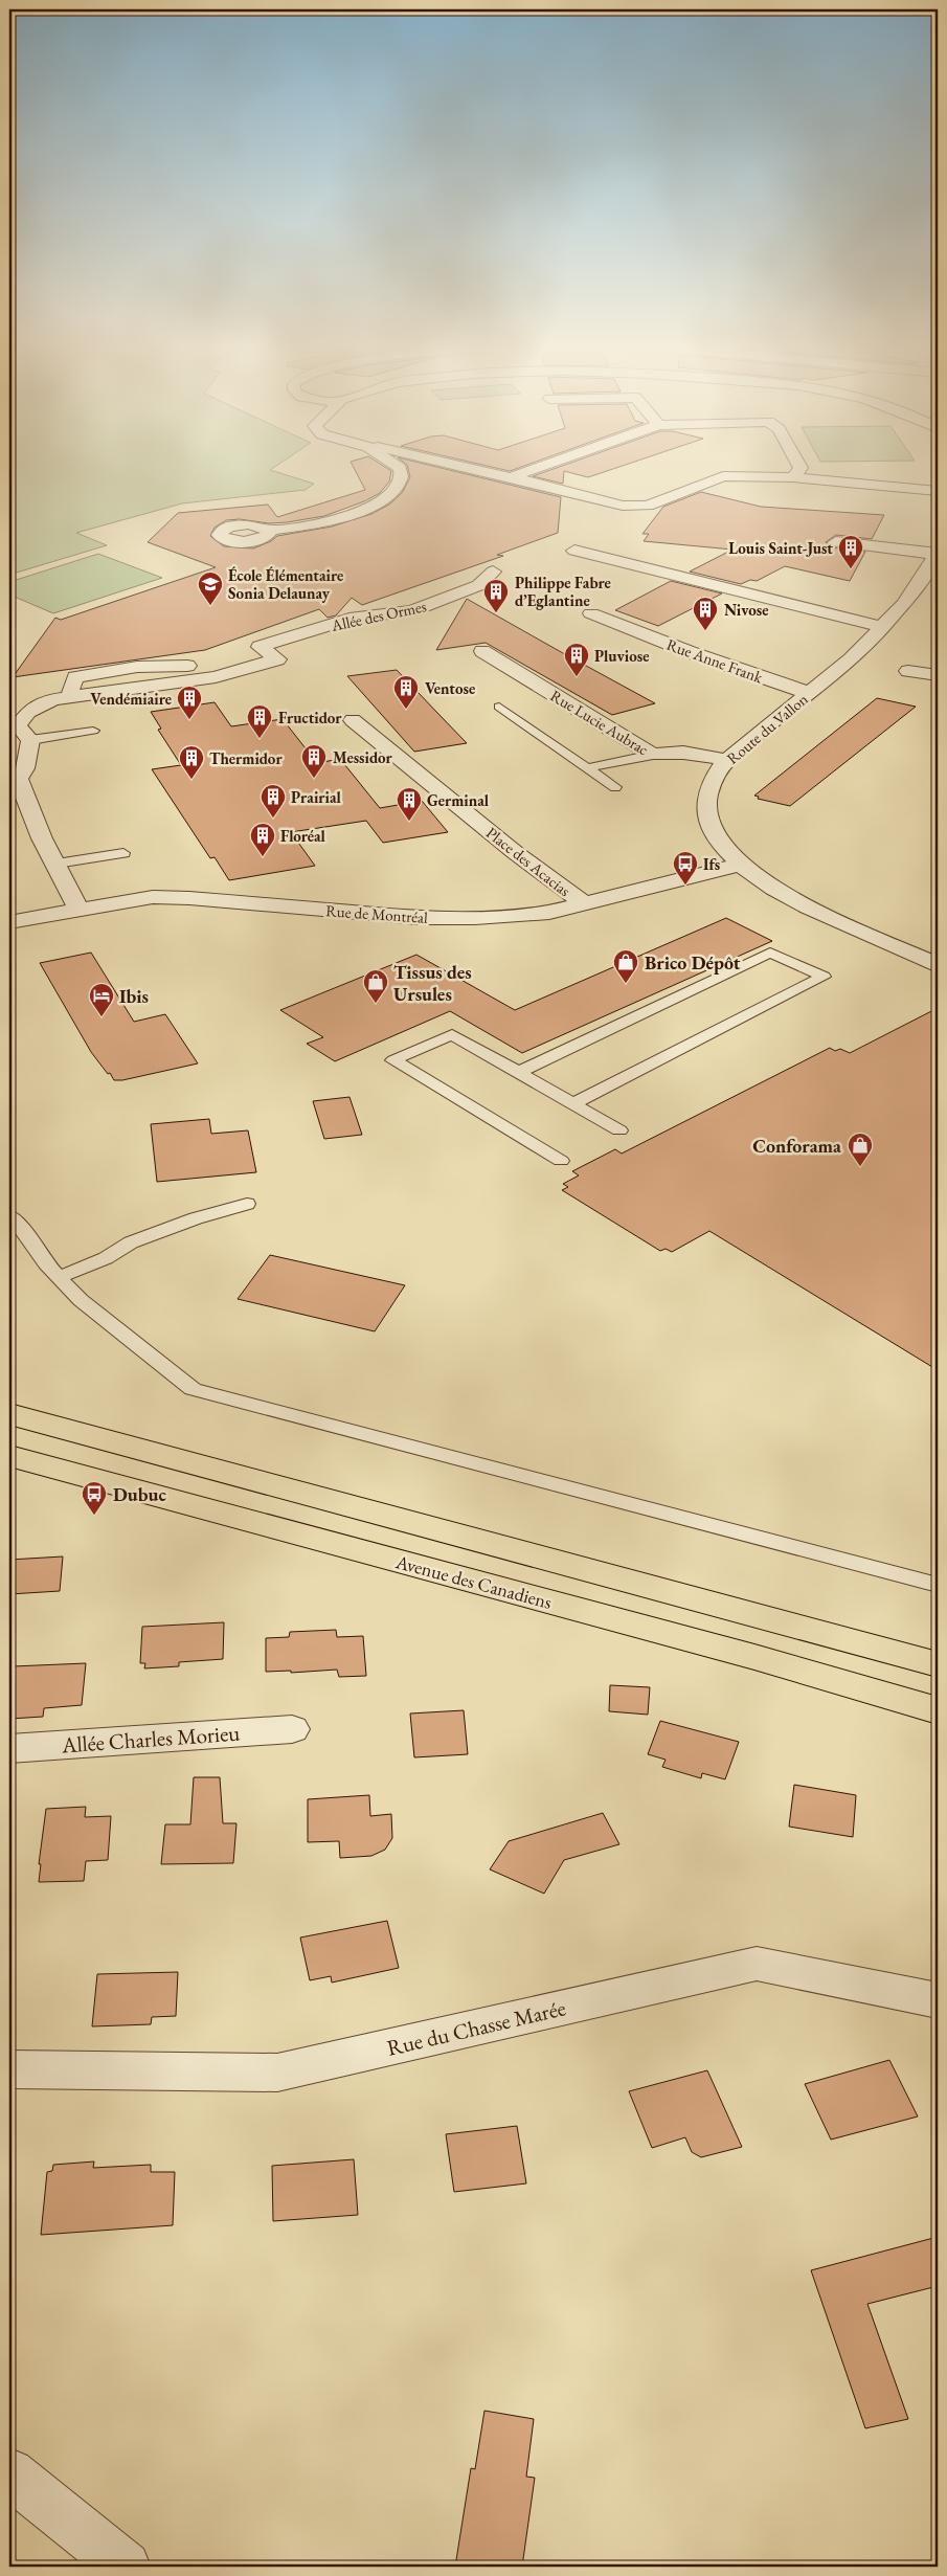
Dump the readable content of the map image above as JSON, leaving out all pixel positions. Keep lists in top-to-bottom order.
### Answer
{
  "streets": {
    "main road": ["Avenue des Canadiens"],
    "street": [
      "Allée des Ormes",
      "Rue Anne Frank",
      "Rue Lucie Aubrac",
      "Route du Vallon",
      "Place des Acacias",
      "Rue de Montréal",
      "Allée Charles Morieu",
      "Rue du Chasse Marée"
    ]
  },
  "crossings": [
    ["Rue Anne Frank", "Route du Vallon"],
    ["Rue Lucie Aubrac", "Route du Vallon"],
    ["Route du Vallon", "Rue de Montréal"],
    ["Place des Acacias", "Rue de Montréal"]
  ],
  "places": {
    "building": [
      "Louis Saint-Just",
      "Philippe Fabre d’Eglantine",
      "Nivose",
      "Pluviose",
      "Ventose",
      "Vendémiaire",
      "Fructidor",
      "Messidor",
      "Thermidor",
      "Prairial",
      "Germinal",
      "Floréal"
    ],
    "school or university": ["École Élémentaire Sonia Delaunay"],
    "bus stop": ["Ifs", "Dubuc"],
    "shop": ["Brico Dépôt", "Tissus des Ursules", "Conforama"],
    "hotel": ["Ibis"]
  }
}
